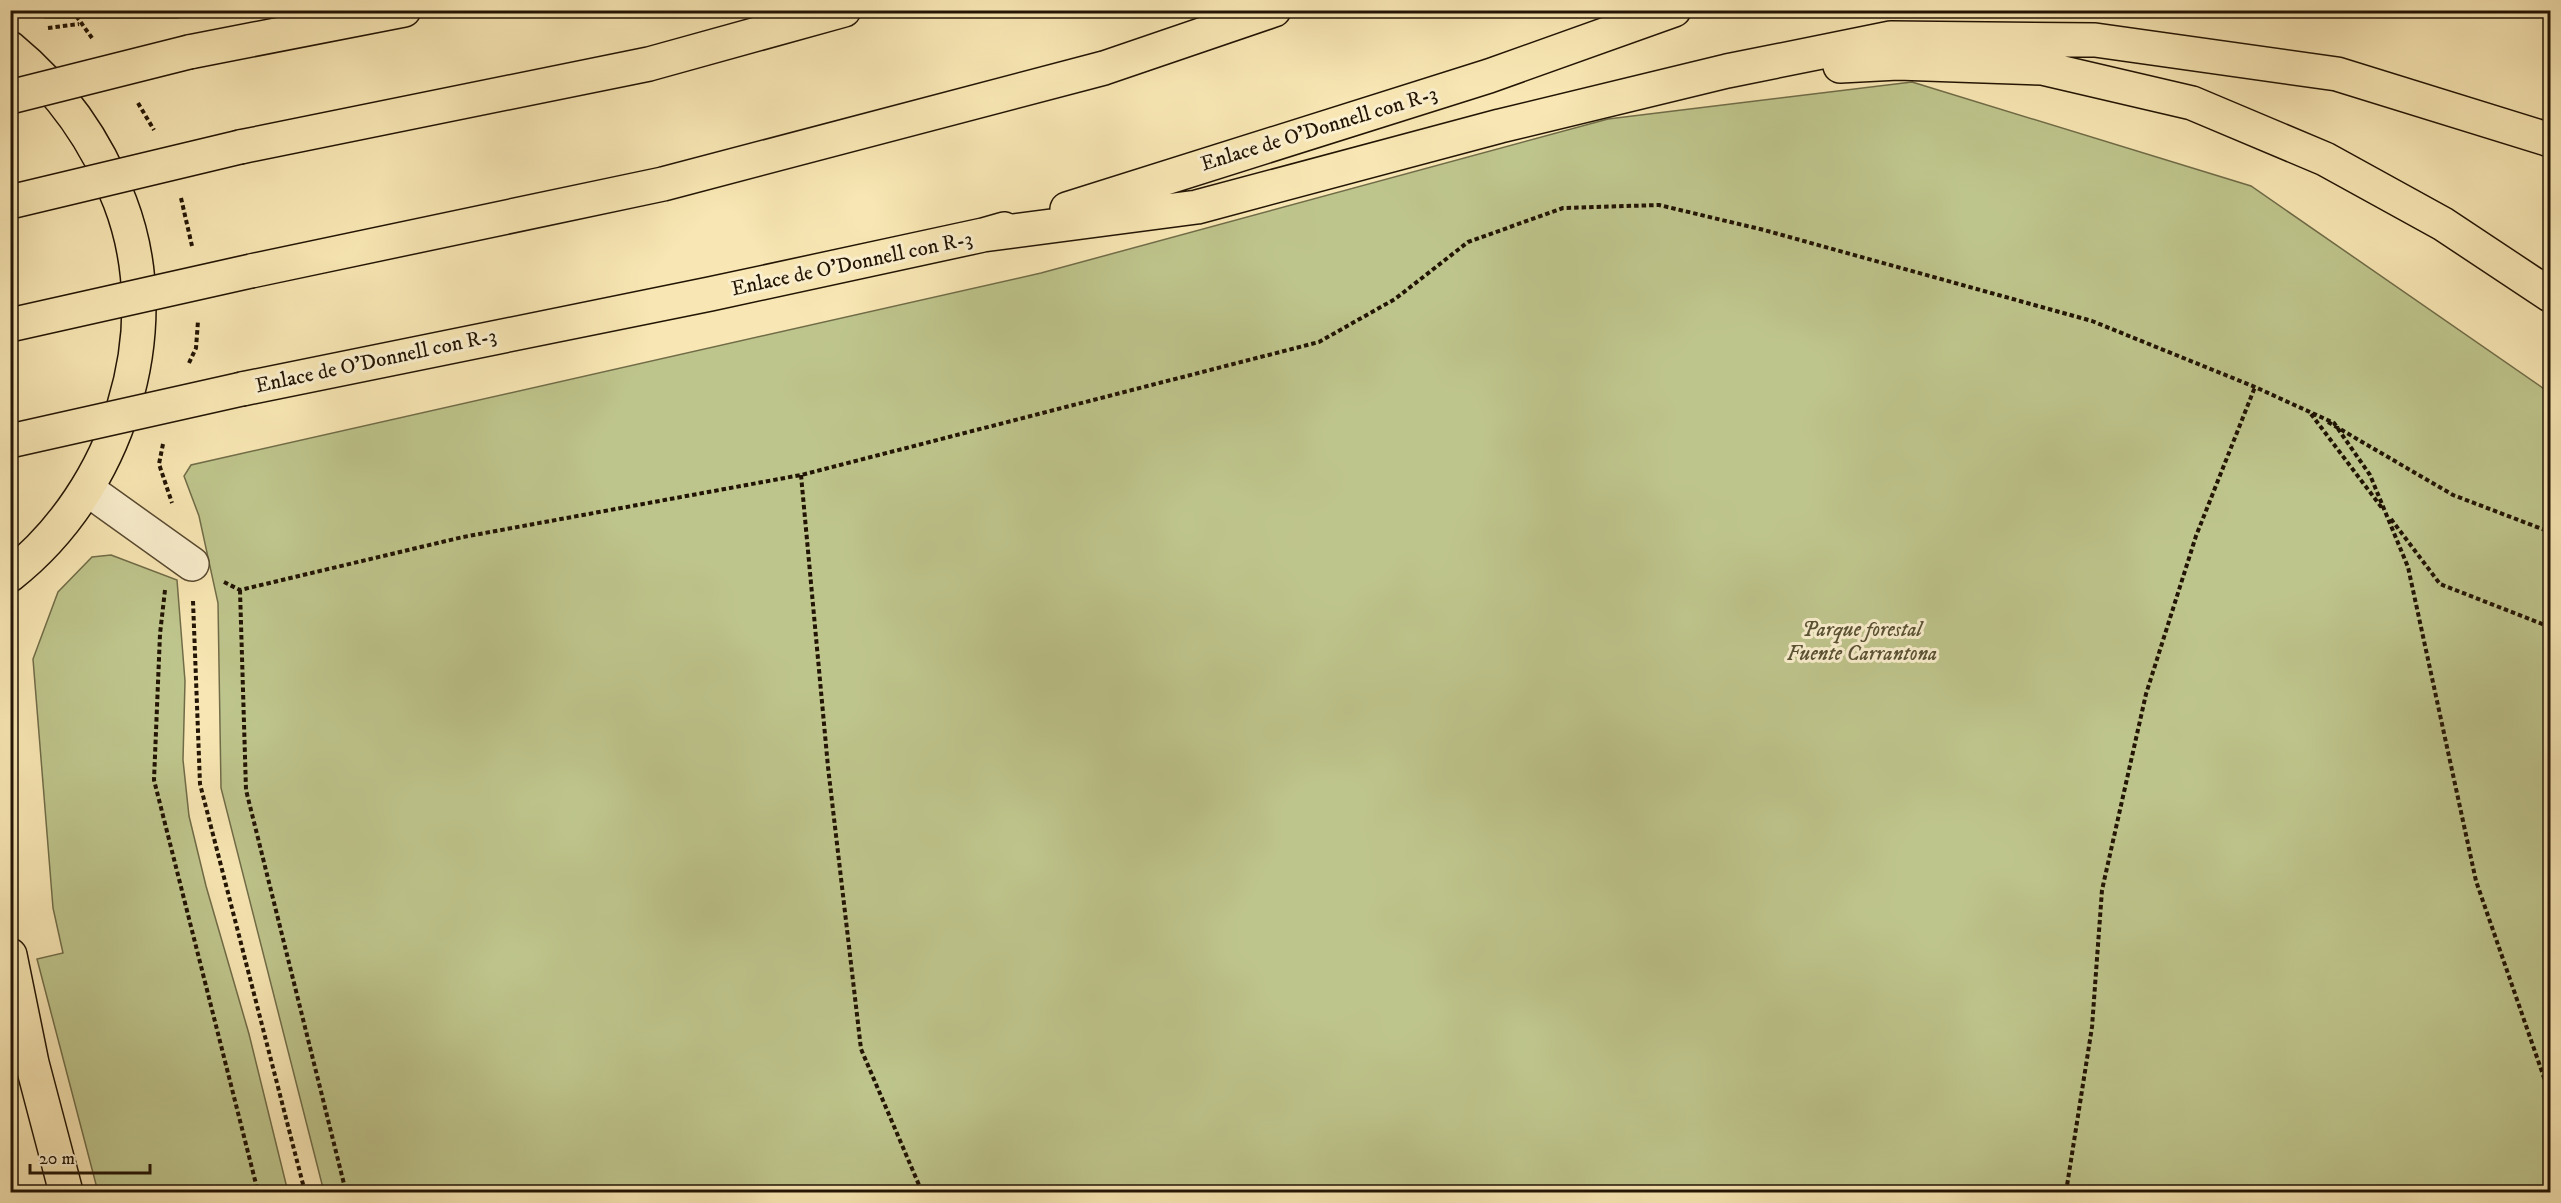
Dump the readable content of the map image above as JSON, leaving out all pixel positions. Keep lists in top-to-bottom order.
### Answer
{
  "streets": {
    "main road": ["Enlace de O'Donnell con R-3"]
  },
  "parks": ["Parque forestal Fuente Carrantona"],
  "scale_bar": "20 m"
}
